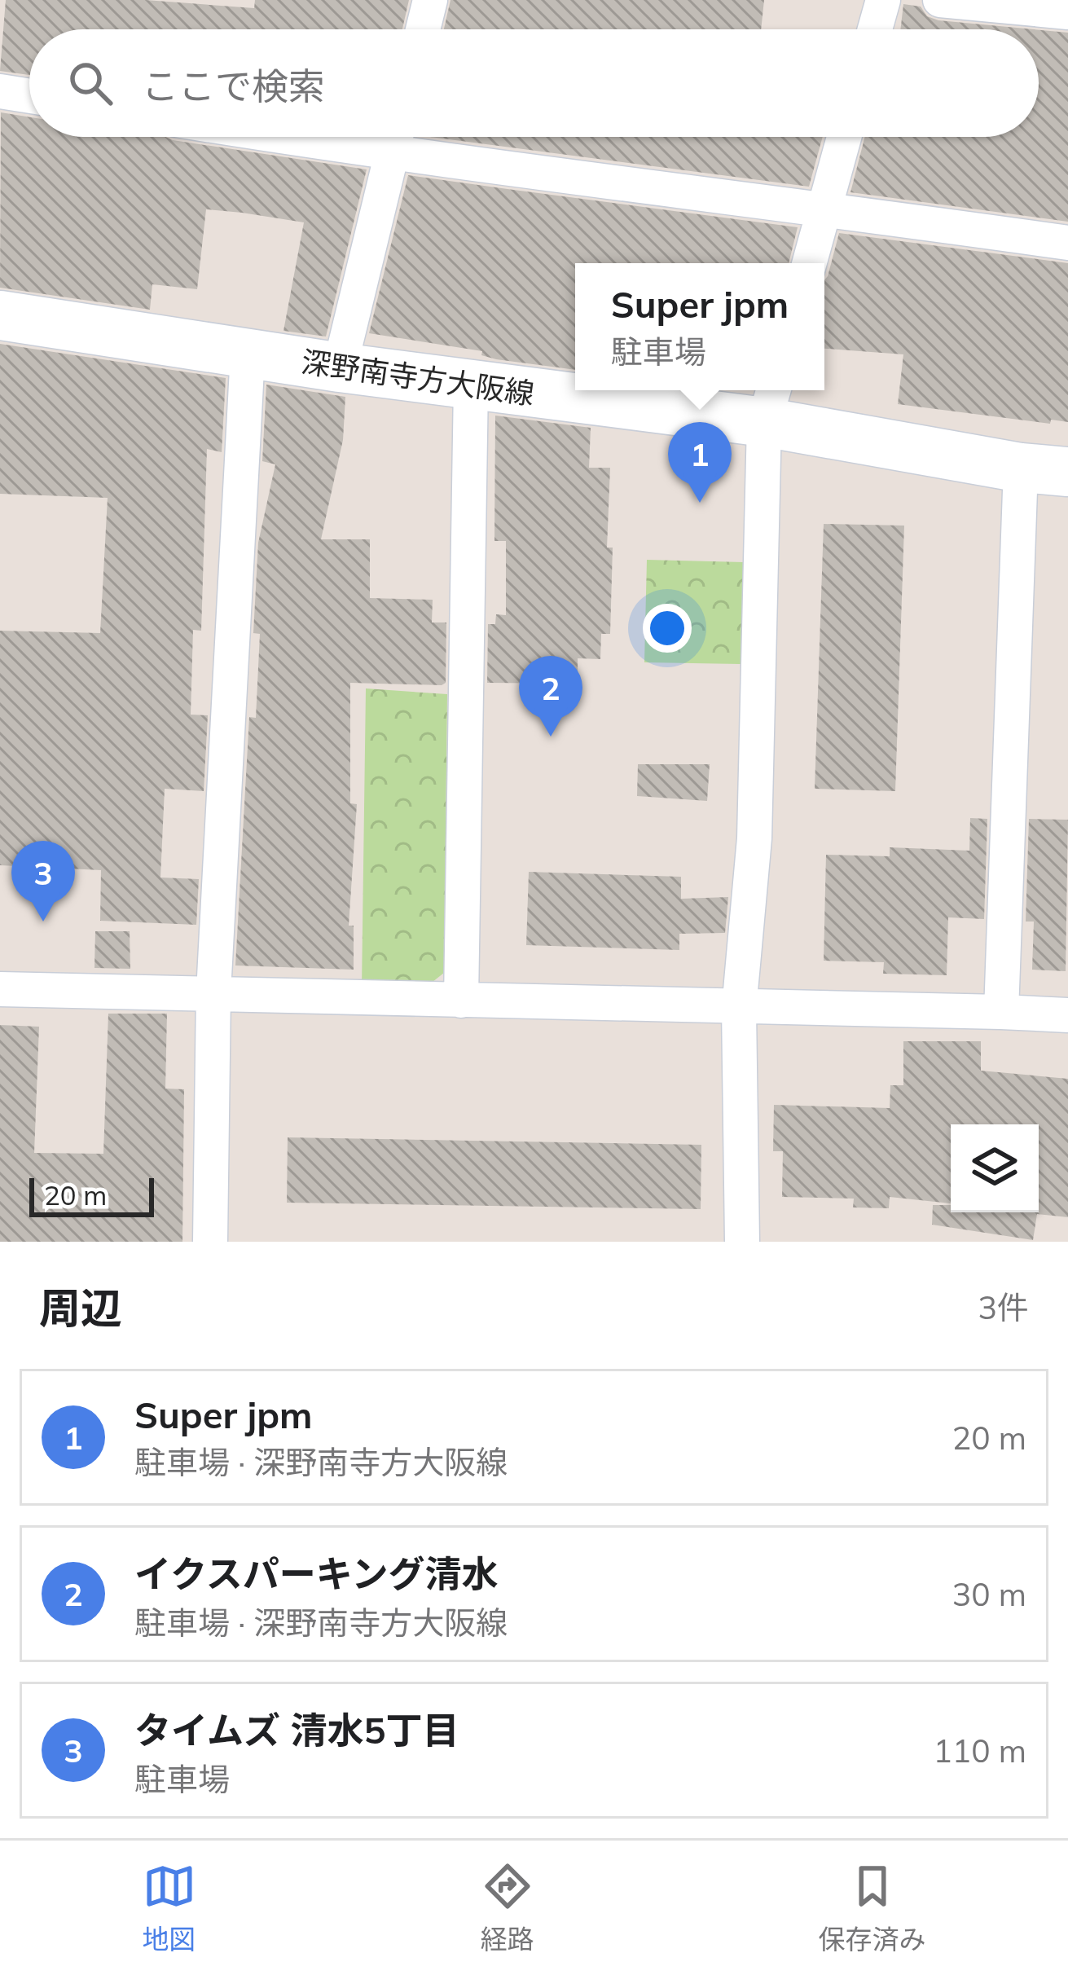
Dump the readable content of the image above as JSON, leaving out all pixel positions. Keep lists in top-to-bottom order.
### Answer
{
  "streets": {
    "main road": ["深野南寺方大阪線"]
  },
  "scale_bar": "20 m",
  "page": {
    "search": "ここで検索",
    "popup": ["Super jpm", "駐車場"],
    "pins": ["1", "2", "3"],
    "scale": "20 m",
    "heading": ["周辺", "3件"],
    "list": [
      {
        "mark": "1",
        "name": "Super jpm",
        "note": "駐車場 · 深野南寺方大阪線",
        "value": "20 m"
      },
      {
        "mark": "2",
        "name": "イクスパーキング清水",
        "note": "駐車場 · 深野南寺方大阪線",
        "value": "30 m"
      },
      {
        "mark": "3",
        "name": "タイムズ 清水5丁目",
        "note": "駐車場",
        "value": "110 m"
      }
    ],
    "nav": ["地図", "経路", "保存済み"]
  }
}
